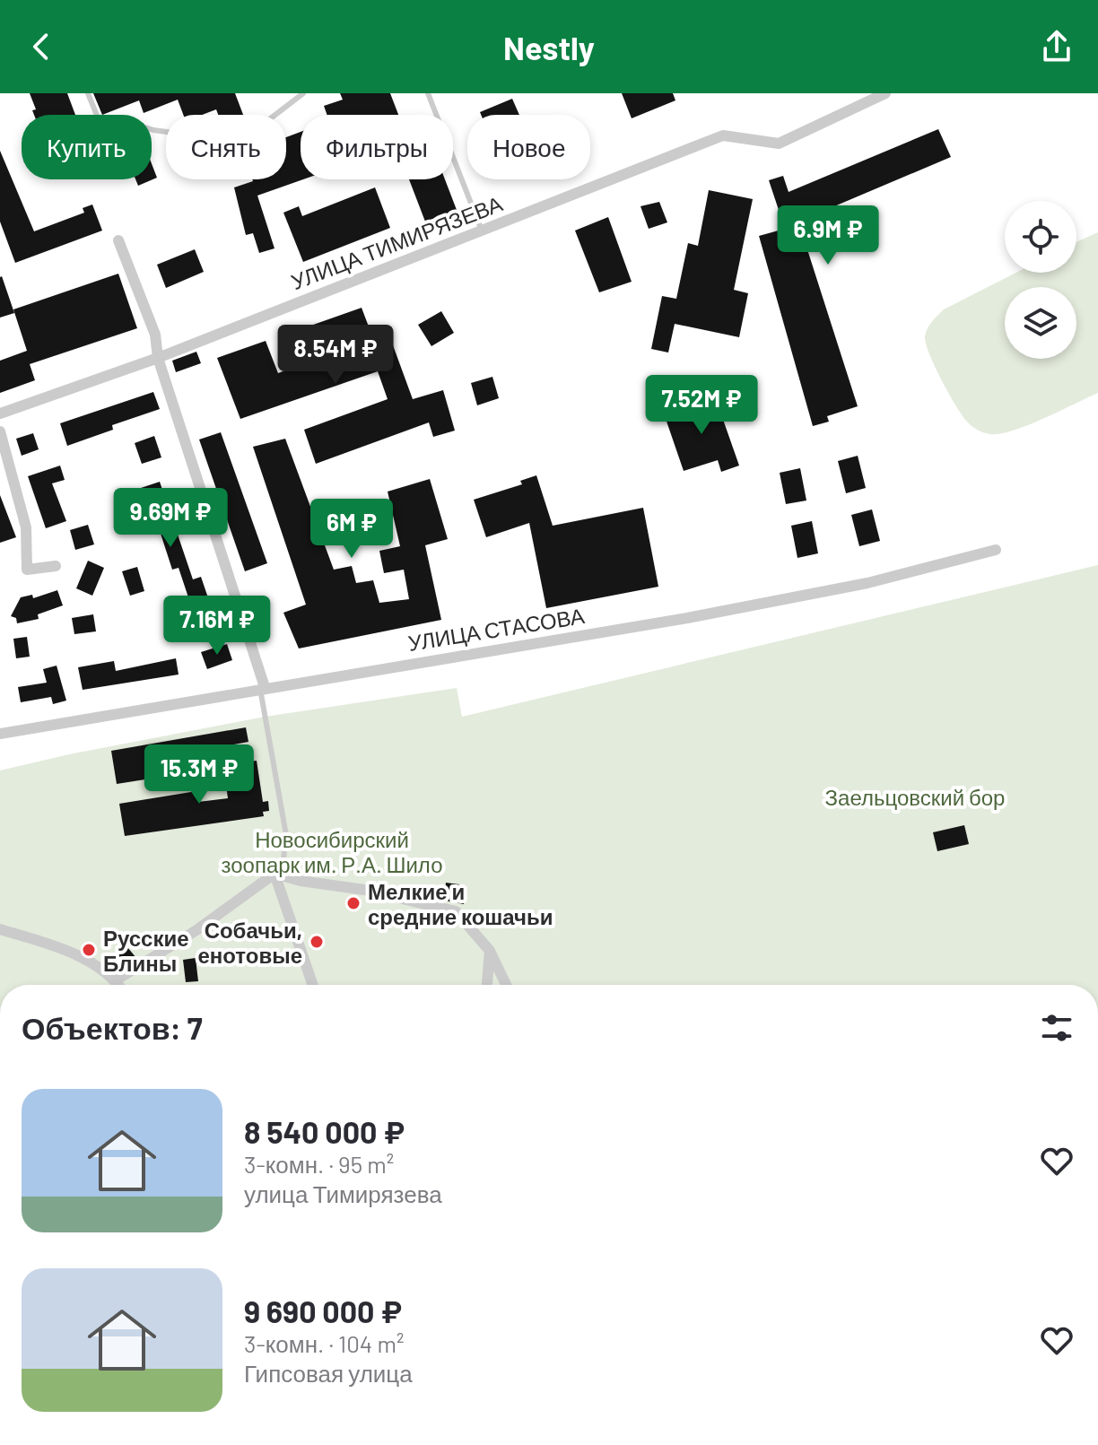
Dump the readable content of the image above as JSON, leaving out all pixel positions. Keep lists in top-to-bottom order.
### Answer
{
  "streets": {
    "street": ["УЛИЦА ТИМИРЯЗЕВА", "УЛИЦА СТАСОВА"]
  },
  "parks": ["Заельцовский бор", "Новосибирский зоопарк им. Р.А. Шило"],
  "places": ["Мелкие и средние кошачьи", "Собачьи, енотовые", "Русские Блины"],
  "page": {
    "header": "Nestly",
    "chip": [
      "Купить",
      "Снять",
      "Фильтры",
      "Новое"
    ],
    "price": [
      "6.9M ₽",
      "8.54M ₽",
      "7.52M ₽",
      "9.69M ₽",
      "6M ₽",
      "7.16M ₽",
      "15.3M ₽"
    ],
    "heading": "Объектов: 7",
    "list": [
      {
        "name": "8 540 000 ₽",
        "note": "3-комн. · 95 m² · улица Тимирязева"
      },
      {
        "name": "9 690 000 ₽",
        "note": "3-комн. · 104 m² · Гипсовая улица"
      }
    ]
  }
}
